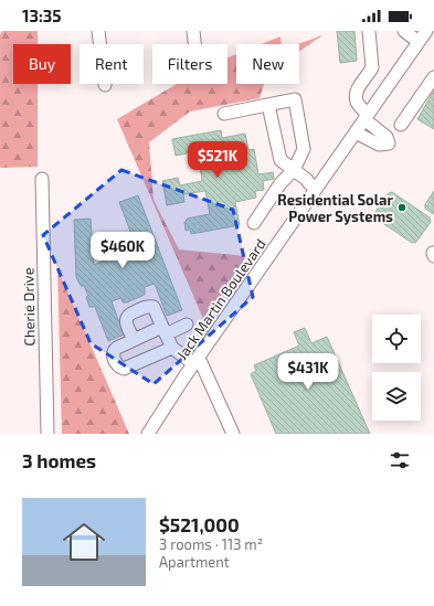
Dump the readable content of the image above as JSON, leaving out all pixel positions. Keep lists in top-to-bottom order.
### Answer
{
  "streets": {
    "street": ["Jack Martin Boulevard", "Cherie Drive"]
  },
  "places": ["Residential Solar Power Systems"],
  "page": {
    "status": "13:35",
    "chip": [
      "Buy",
      "Rent",
      "Filters",
      "New"
    ],
    "price": ["$521K", "$460K", "$431K"],
    "heading": "3 homes",
    "list": [
      {
        "name": "$521,000",
        "note": "3 rooms · 113 m² · Apartment"
      }
    ]
  }
}
